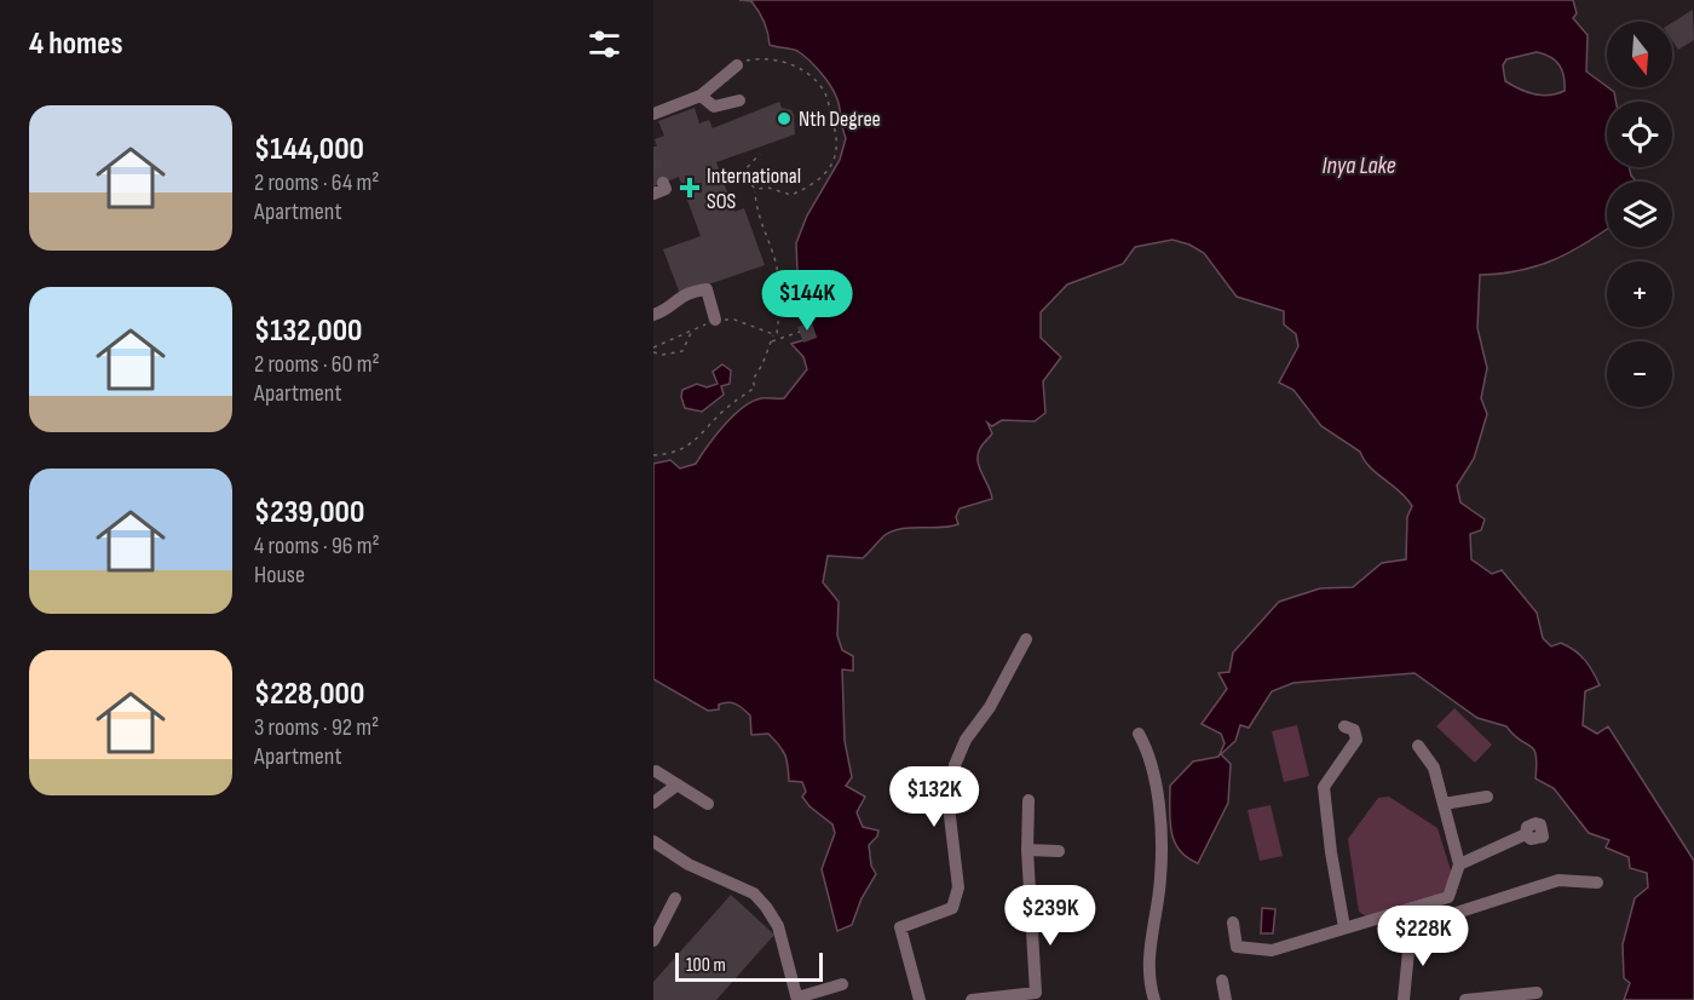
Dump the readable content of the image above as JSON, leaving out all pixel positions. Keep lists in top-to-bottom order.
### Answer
{
  "water": ["Inya Lake"],
  "places": {
    "other": ["Nth Degree"],
    "health": ["International SOS"]
  },
  "scale_bar": "100 m",
  "north": "bottom",
  "page": {
    "heading": "4 homes",
    "map_buttons": ["+", "−"],
    "list": [
      {
        "name": "$144,000",
        "note": "2 rooms · 64 m² · Apartment"
      },
      {
        "name": "$132,000",
        "note": "2 rooms · 60 m² · Apartment"
      },
      {
        "name": "$239,000",
        "note": "4 rooms · 96 m² · House"
      },
      {
        "name": "$228,000",
        "note": "3 rooms · 92 m² · Apartment"
      }
    ],
    "price": [
      "$144K",
      "$132K",
      "$239K",
      "$228K"
    ],
    "scale": "100 m"
  }
}
